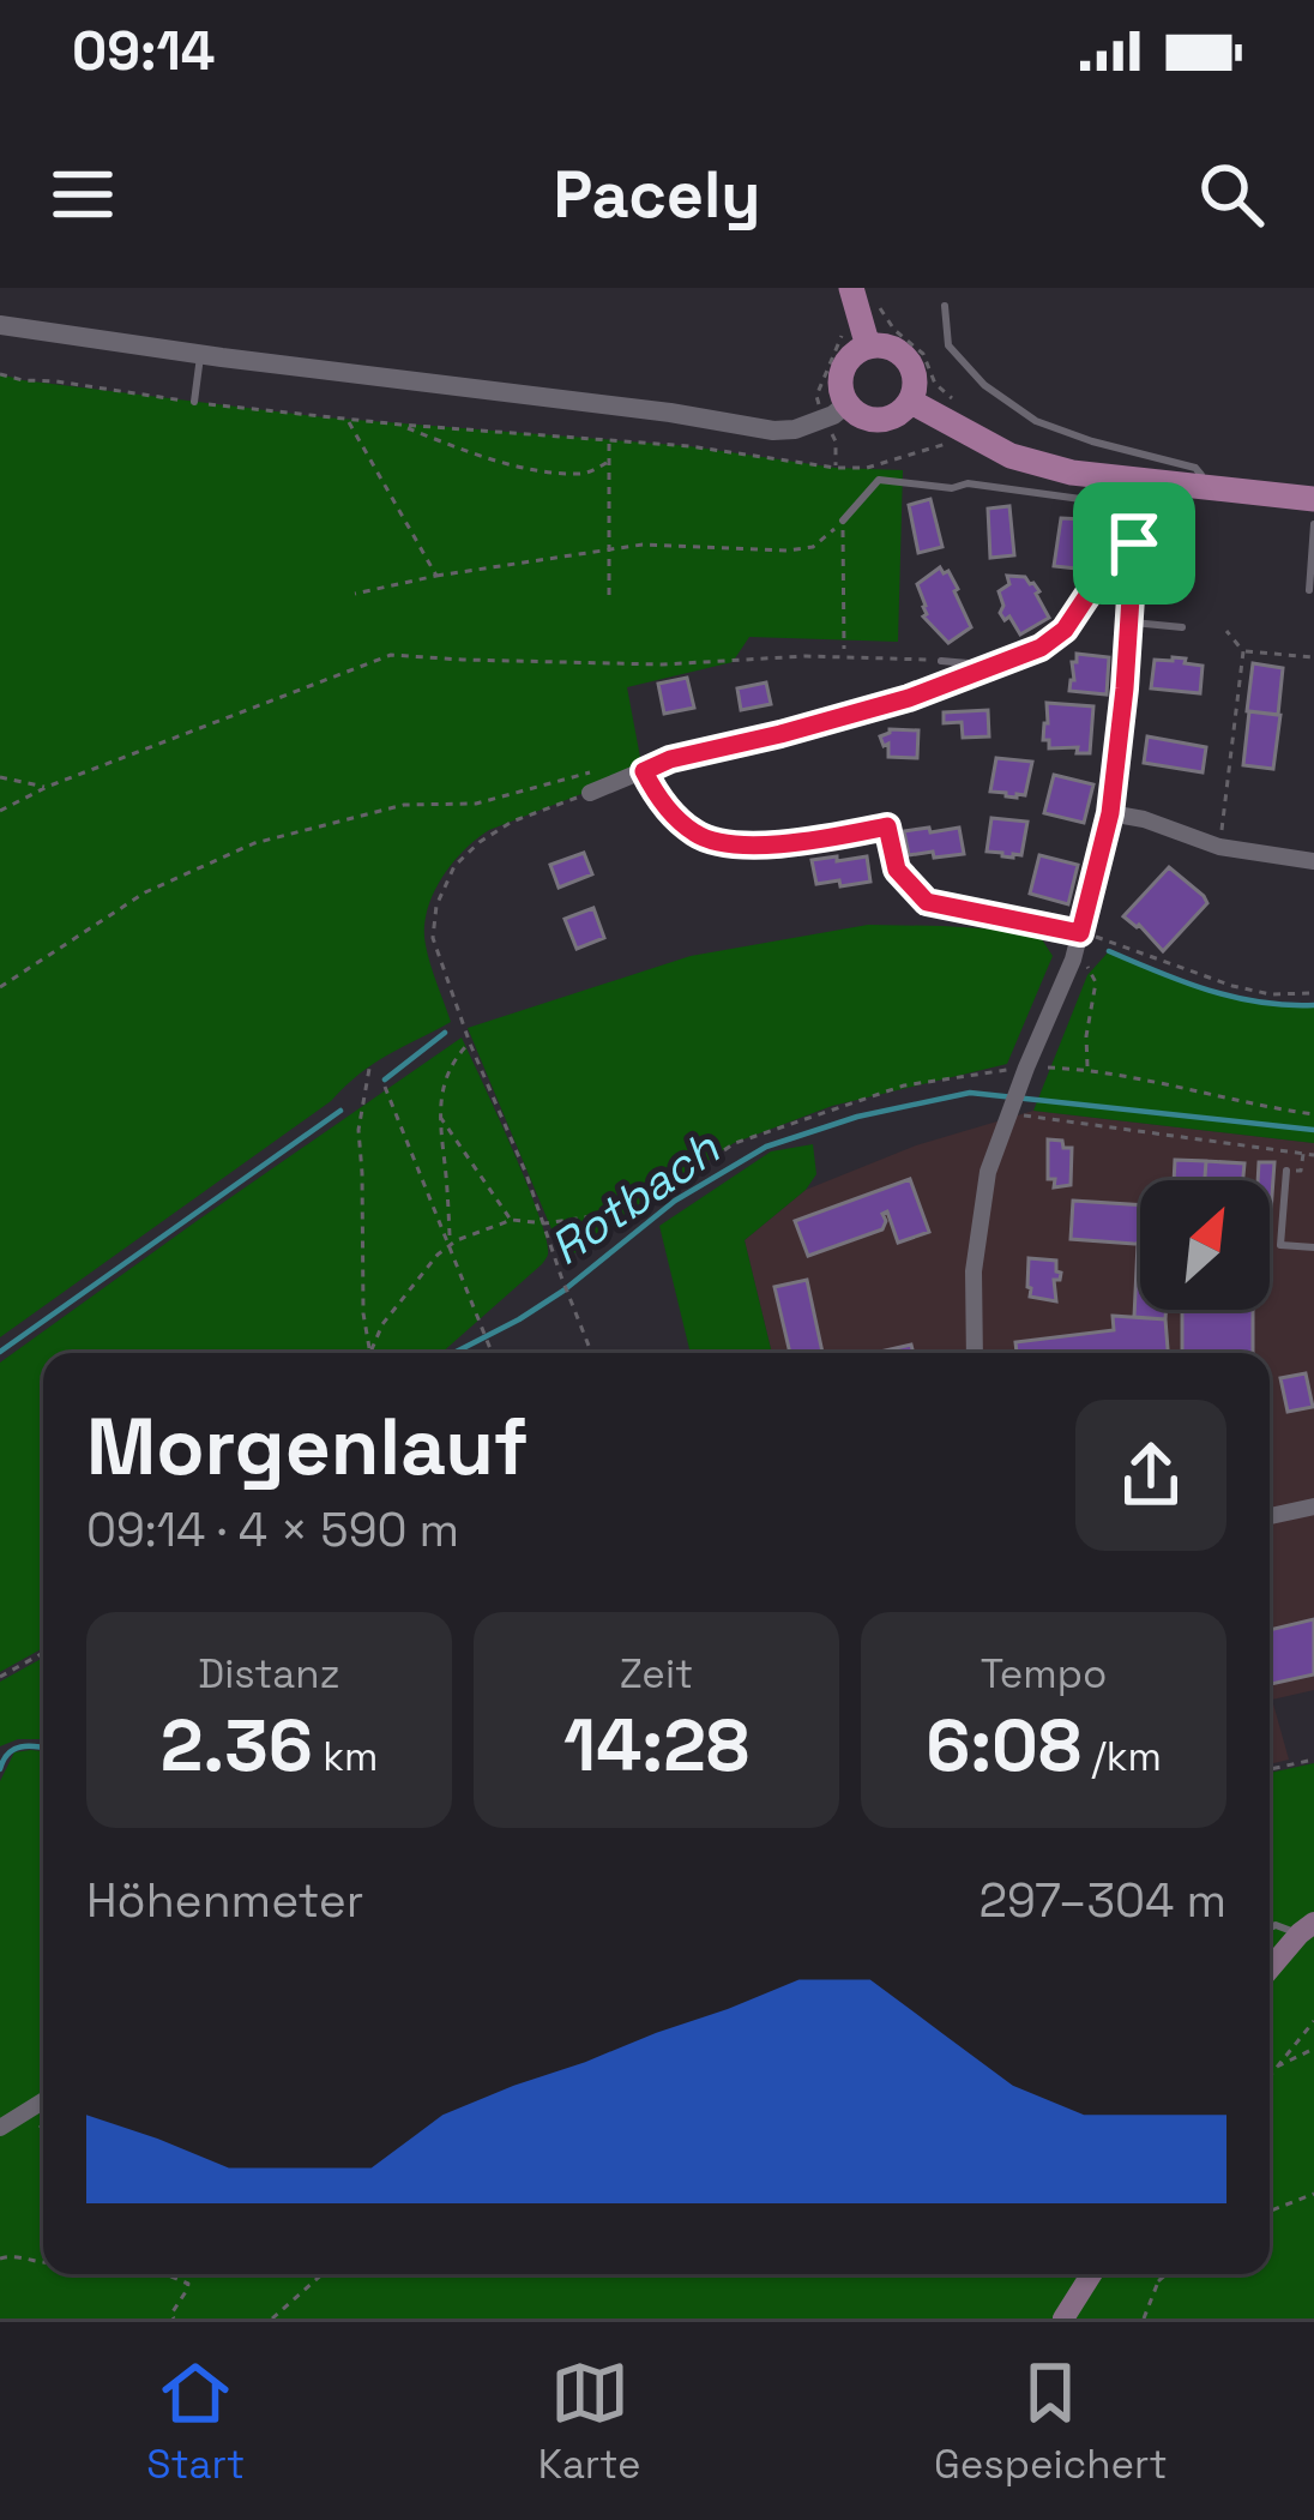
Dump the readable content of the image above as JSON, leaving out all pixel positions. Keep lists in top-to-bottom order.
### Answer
{
  "water": ["Rotbach"],
  "north": "top right",
  "page": {
    "status": "09:14",
    "header": "Pacely",
    "heading": ["Morgenlauf", "09:14 · 4 × 590 m"],
    "stats": [
      ["Distanz", "2.36 km"],
      ["Zeit", "14:28"],
      ["Tempo", "6:08 /km"]
    ],
    "chart": ["Höhenmeter", "297–304 m"],
    "tabs": ["Start", "Karte", "Gespeichert"]
  }
}
